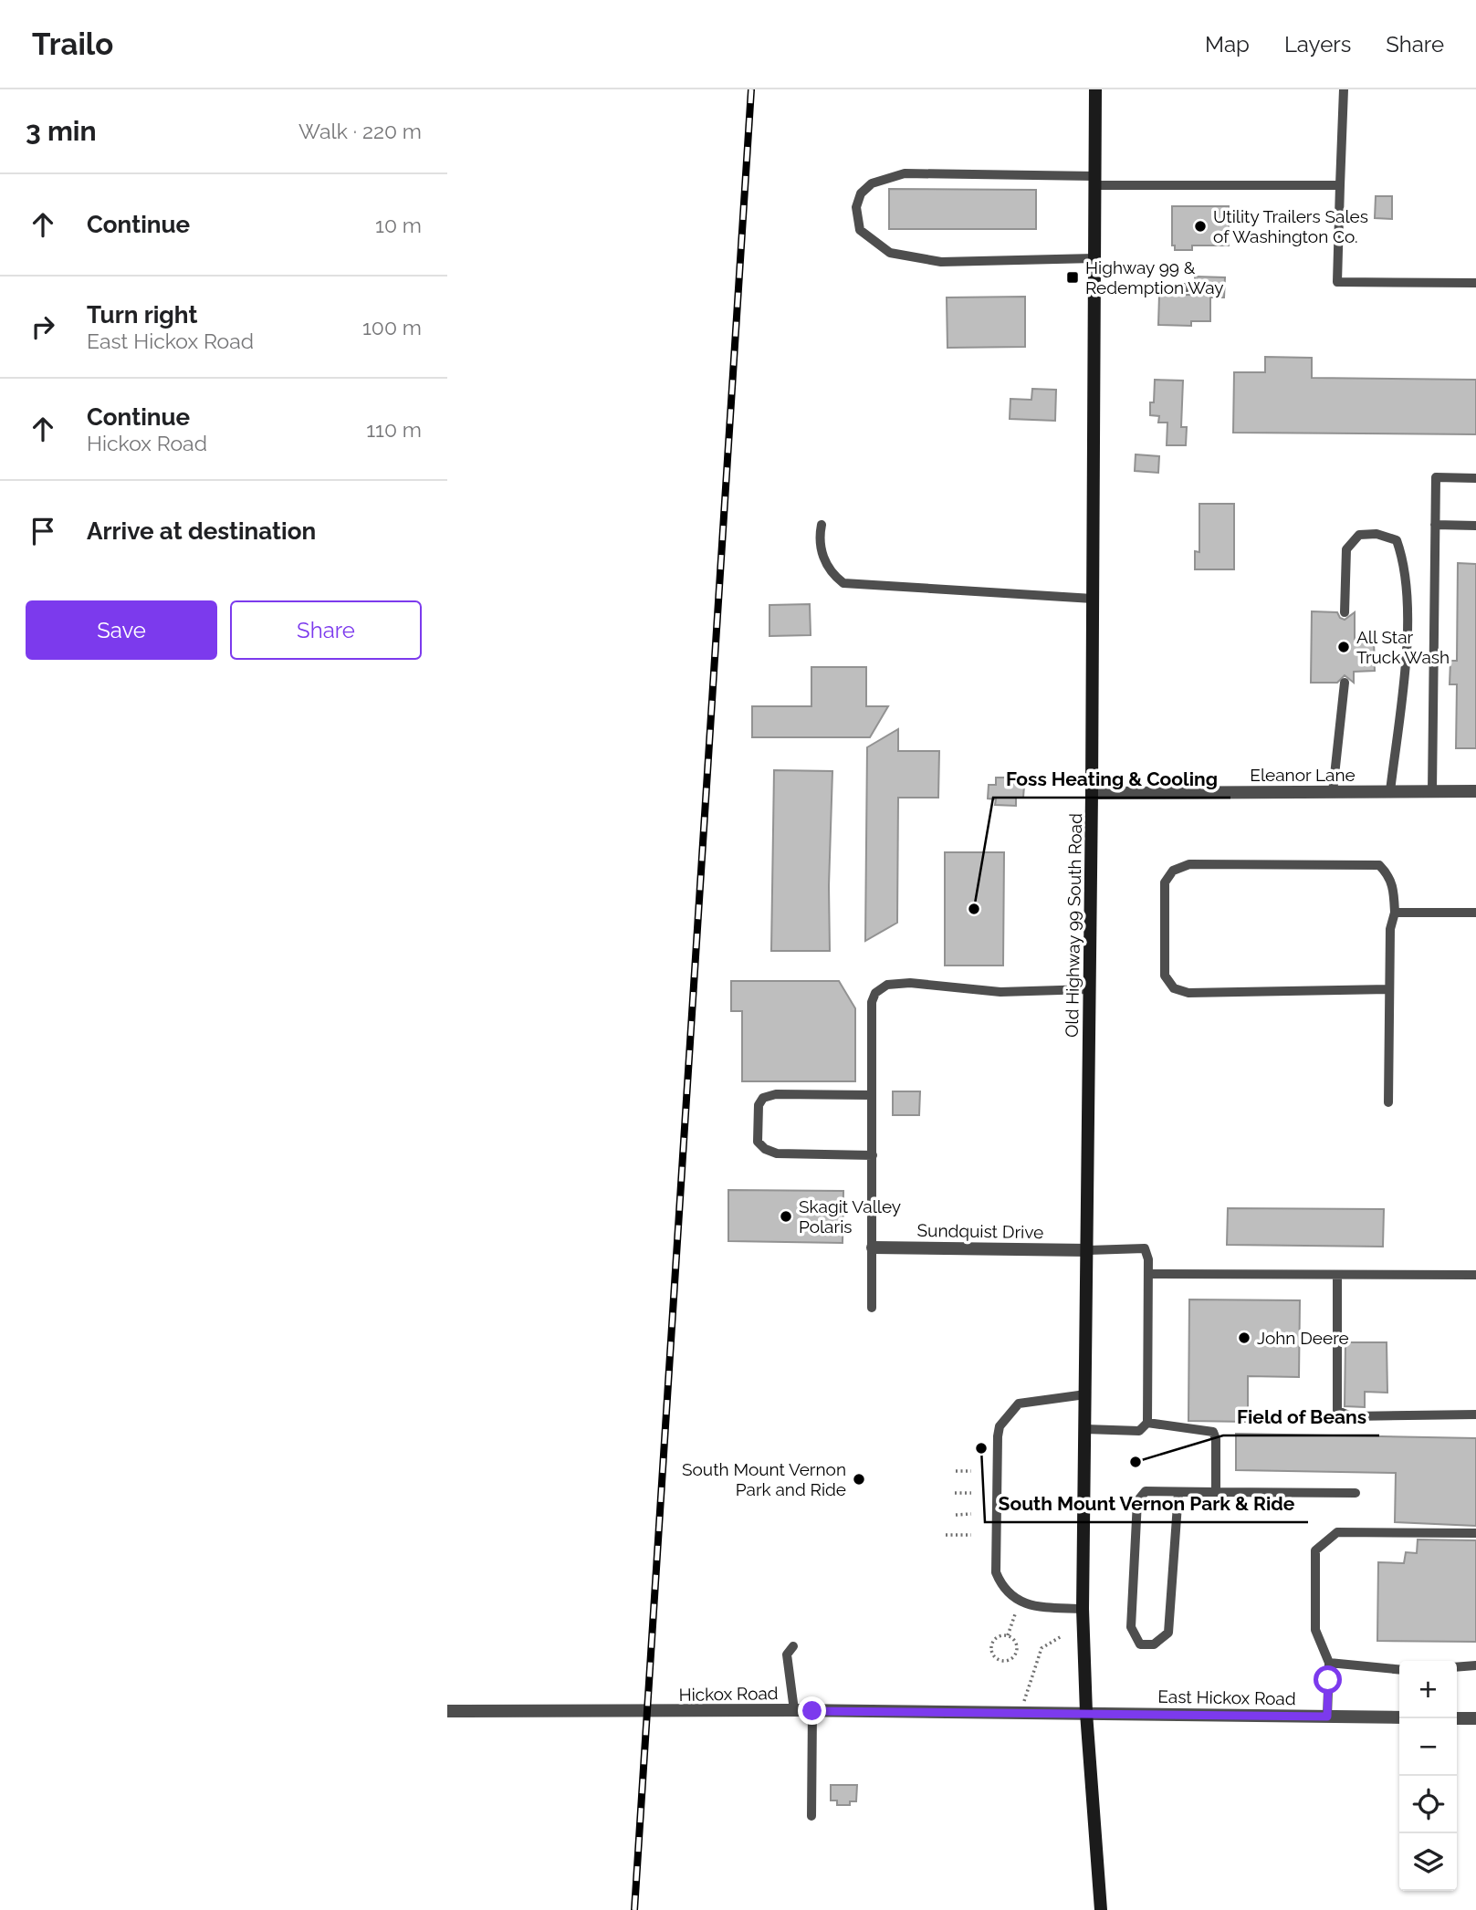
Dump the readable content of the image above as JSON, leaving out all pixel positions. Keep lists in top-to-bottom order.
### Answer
{
  "streets": {
    "street": [
      "Eleanor Lane",
      "Old Highway 99 South Road",
      "Sundquist Drive",
      "Hickox Road",
      "East Hickox Road"
    ]
  },
  "crossings": [
    ["Eleanor Lane", "Old Highway 99 South Road"],
    ["Old Highway 99 South Road", "Sundquist Drive"],
    ["Old Highway 99 South Road", "Hickox Road"],
    ["Old Highway 99 South Road", "East Hickox Road"],
    ["Hickox Road", "East Hickox Road"]
  ],
  "places": {
    "other": [
      "Utility Trailers Sales of Washington Co.",
      "All Star Truck Wash",
      "Foss Heating & Cooling",
      "Skagit Valley Polaris",
      "John Deere",
      "South Mount Vernon Park & Ride",
      "Field of Beans",
      "South Mount Vernon Park and Ride"
    ],
    "transit": ["Highway 99 & Redemption Way"]
  },
  "page": {
    "header": "Trailo",
    "nav": ["Map", "Layers", "Share"],
    "heading": ["3 min", "Walk · 220 m"],
    "list": [
      ["Continue", "10 m"],
      ["Turn right", "East Hickox Road", "100 m"],
      ["Continue", "Hickox Road", "110 m"],
      "Arrive at destination"
    ],
    "buttons": ["Save", "Share"],
    "map_buttons": ["+", "−"]
  }
}
